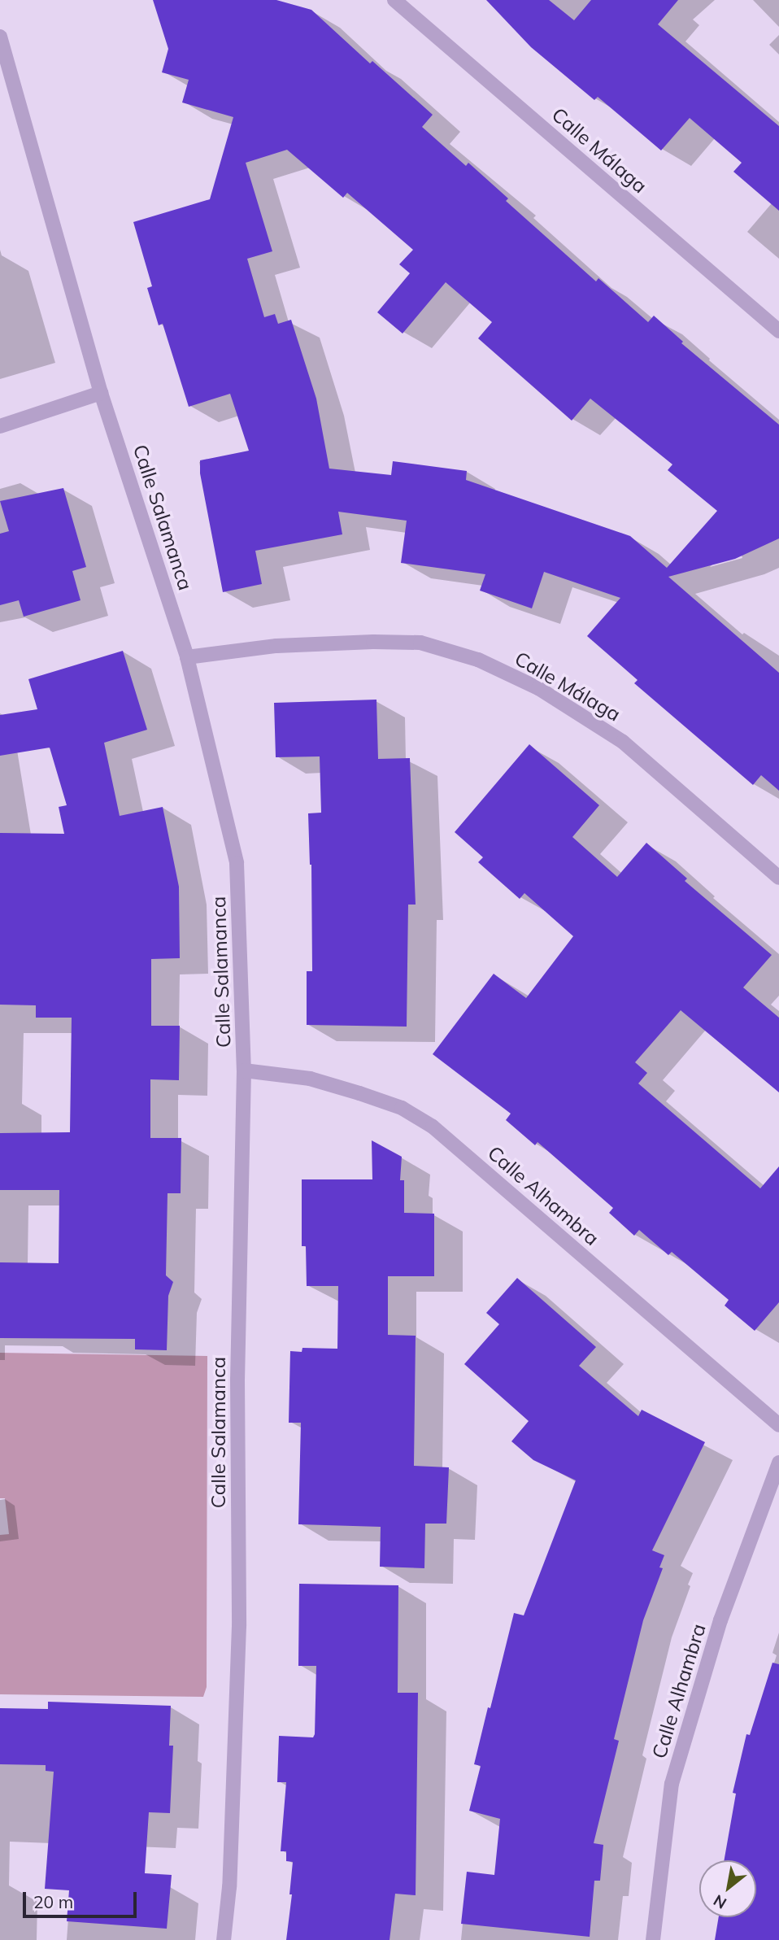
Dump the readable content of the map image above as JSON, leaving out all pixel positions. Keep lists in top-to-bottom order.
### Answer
{
  "streets": {
    "street": ["Calle Málaga", "Calle Salamanca", "Calle Alhambra"]
  },
  "crossings": [
    ["Calle Málaga", "Calle Salamanca"],
    ["Calle Salamanca", "Calle Alhambra"]
  ],
  "scale_bar": "20 m",
  "north": "bottom left"
}
